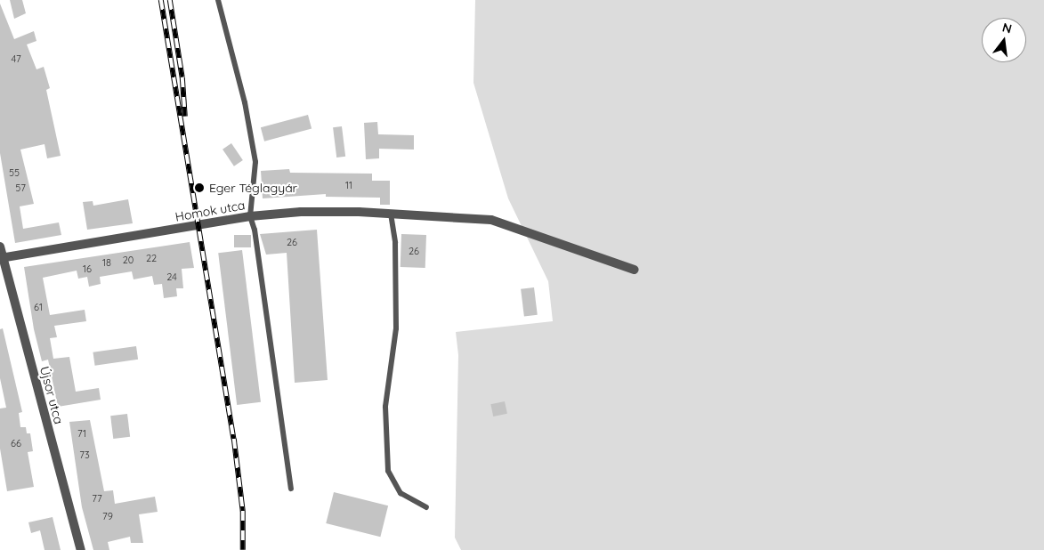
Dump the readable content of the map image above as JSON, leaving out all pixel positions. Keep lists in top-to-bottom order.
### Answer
{
  "streets": {
    "street": ["Homok utca", "Újsor utca"]
  },
  "crossings": [
    ["Homok utca", "Újsor utca"]
  ],
  "places": ["Eger Téglagyár"],
  "house_numbers": [
    "47",
    "55",
    "11",
    "57",
    "26",
    "26",
    "22",
    "20",
    "18",
    "16",
    "24",
    "61",
    "71",
    "66",
    "73",
    "77",
    "79"
  ],
  "north": "top"
}
